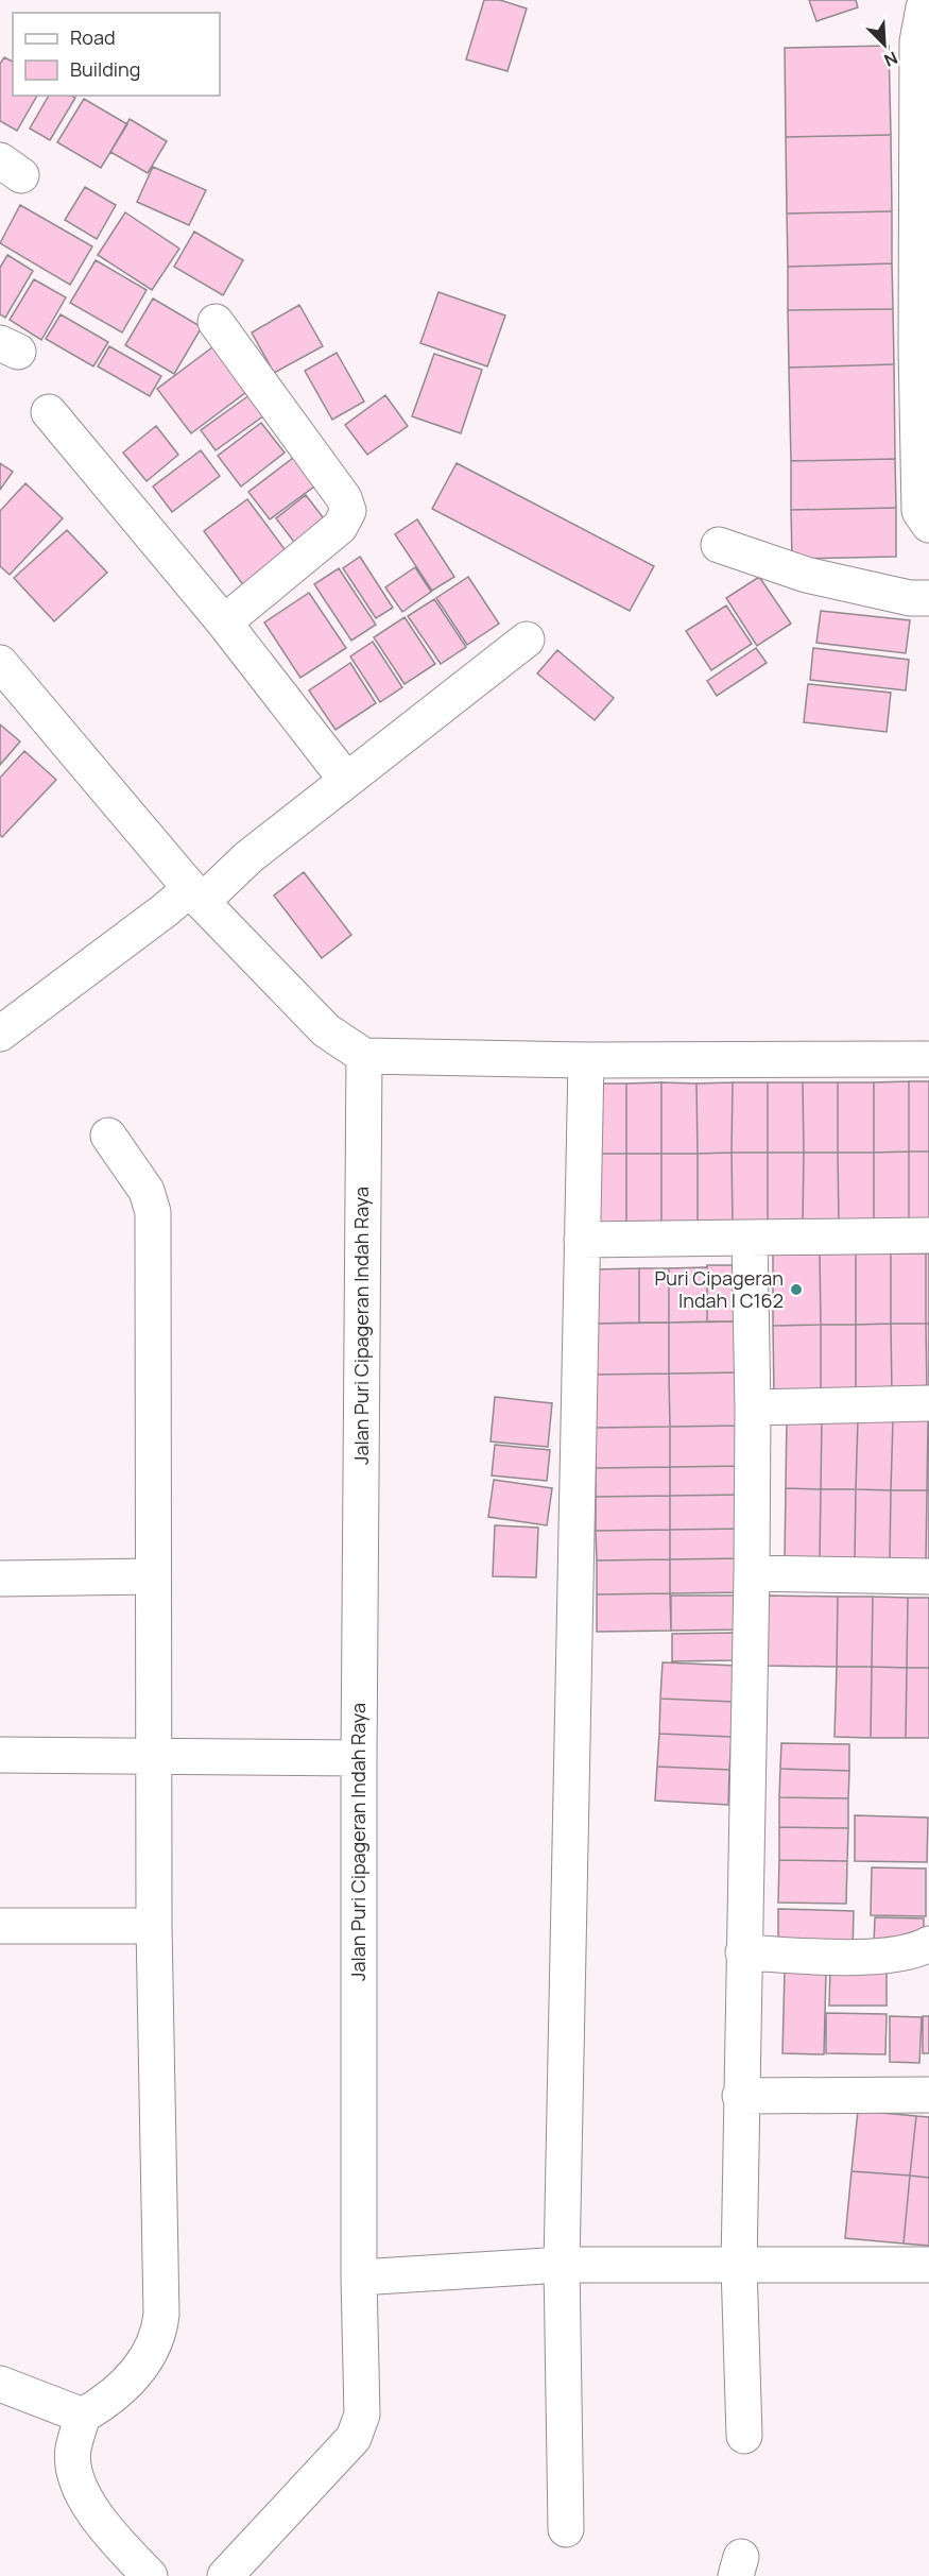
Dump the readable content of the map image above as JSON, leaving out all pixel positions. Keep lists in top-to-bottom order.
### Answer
{
  "streets": {
    "street": ["Jalan Puri Cipageran Indah Raya"]
  },
  "places": ["Puri Cipageran Indah I C162"],
  "legend": ["Road", "Building"],
  "north": "bottom right"
}
